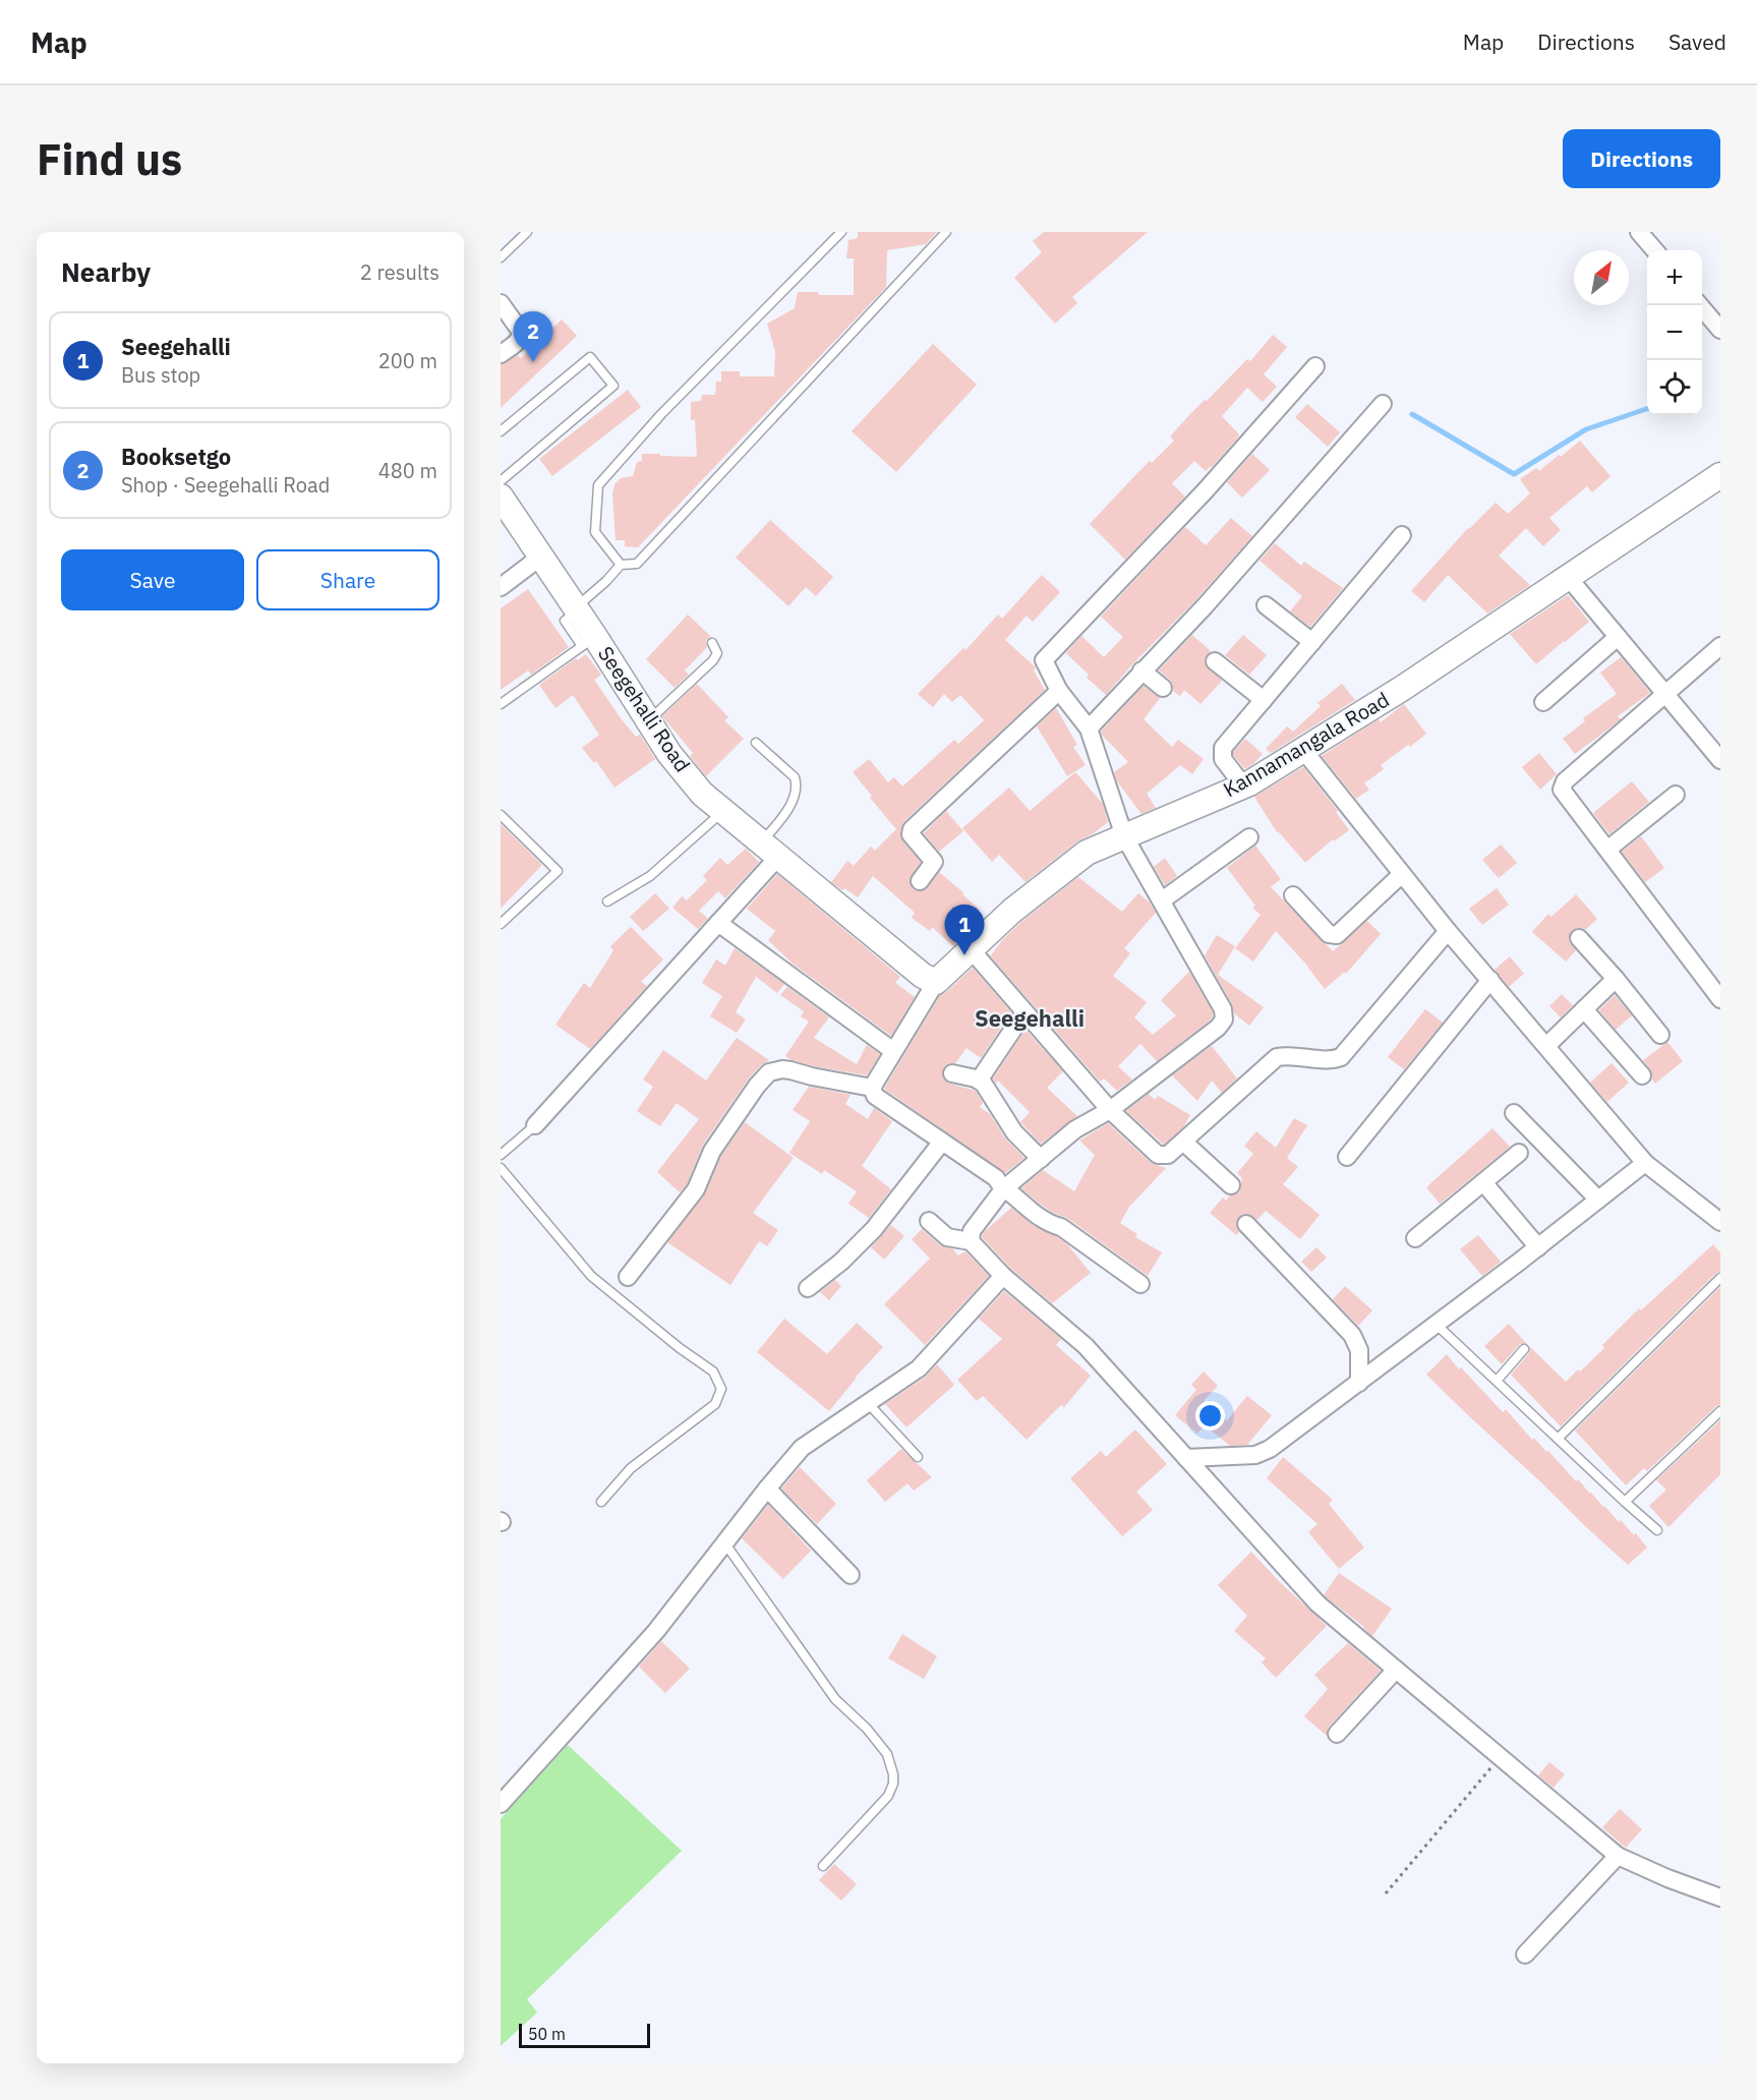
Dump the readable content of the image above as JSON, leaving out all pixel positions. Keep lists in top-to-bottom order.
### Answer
{
  "streets": {
    "main road": ["Seegehalli Road", "Kannamangala Road"]
  },
  "crossings": [
    ["Seegehalli Road", "Kannamangala Road"]
  ],
  "districts": ["Seegehalli"],
  "scale_bar": "50 m",
  "north": "top right",
  "page": {
    "header": "Map",
    "nav": ["Map", "Directions", "Saved"],
    "buttons": [
      "Directions",
      ["Save", "Share"]
    ],
    "title": "Find us",
    "heading": ["Nearby", "2 results"],
    "map_buttons": ["+", "−"],
    "list": [
      {
        "mark": "1",
        "name": "Seegehalli",
        "note": "Bus stop",
        "value": "200 m"
      },
      {
        "mark": "2",
        "name": "Booksetgo",
        "note": "Shop · Seegehalli Road",
        "value": "480 m"
      }
    ],
    "pins": ["2", "1"],
    "scale": "50 m"
  }
}
